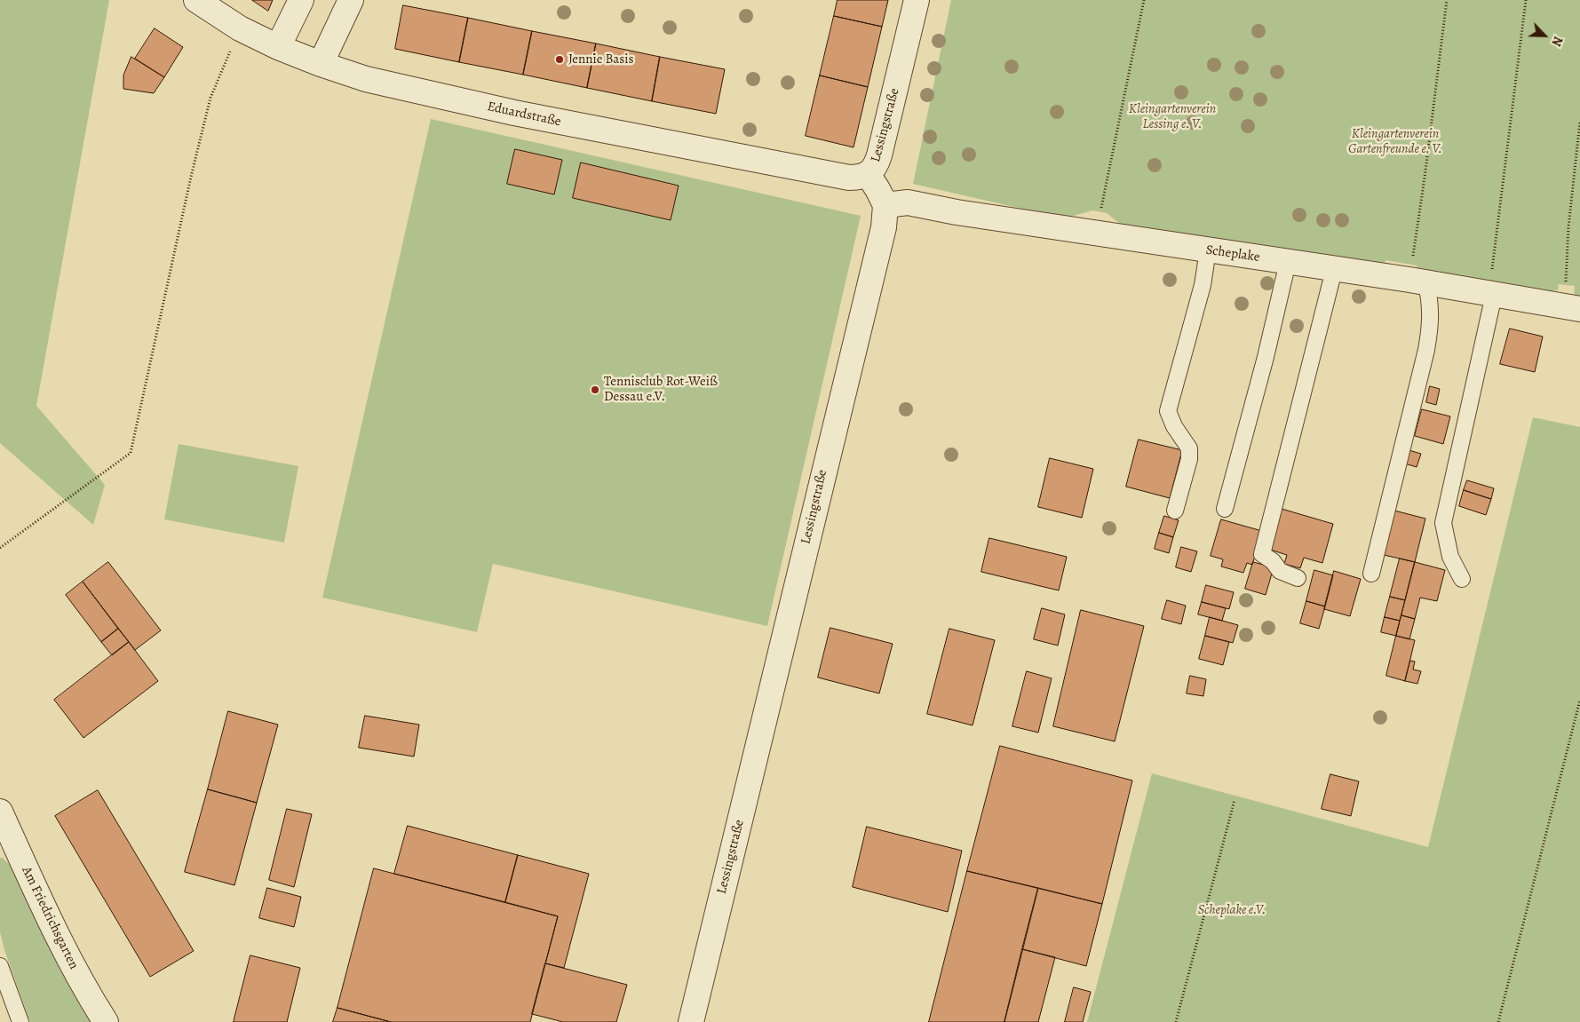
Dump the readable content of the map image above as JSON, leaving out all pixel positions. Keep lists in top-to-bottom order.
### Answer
{
  "streets": {
    "street": [
      "Eduardstraße",
      "Lessingstraße",
      "Scheplake",
      "Am Friedrichsgarten"
    ]
  },
  "crossings": [
    ["Eduardstraße", "Lessingstraße"],
    ["Lessingstraße", "Scheplake"]
  ],
  "parks": ["Kleingartenverein Lessing e. V.", "Kleingartenverein Gartenfreunde e. V.", "Scheplake e.V."],
  "places": ["Jennie Basis", "Tennisclub Rot-Weiß Dessau e.V."],
  "north": "bottom right"
}
